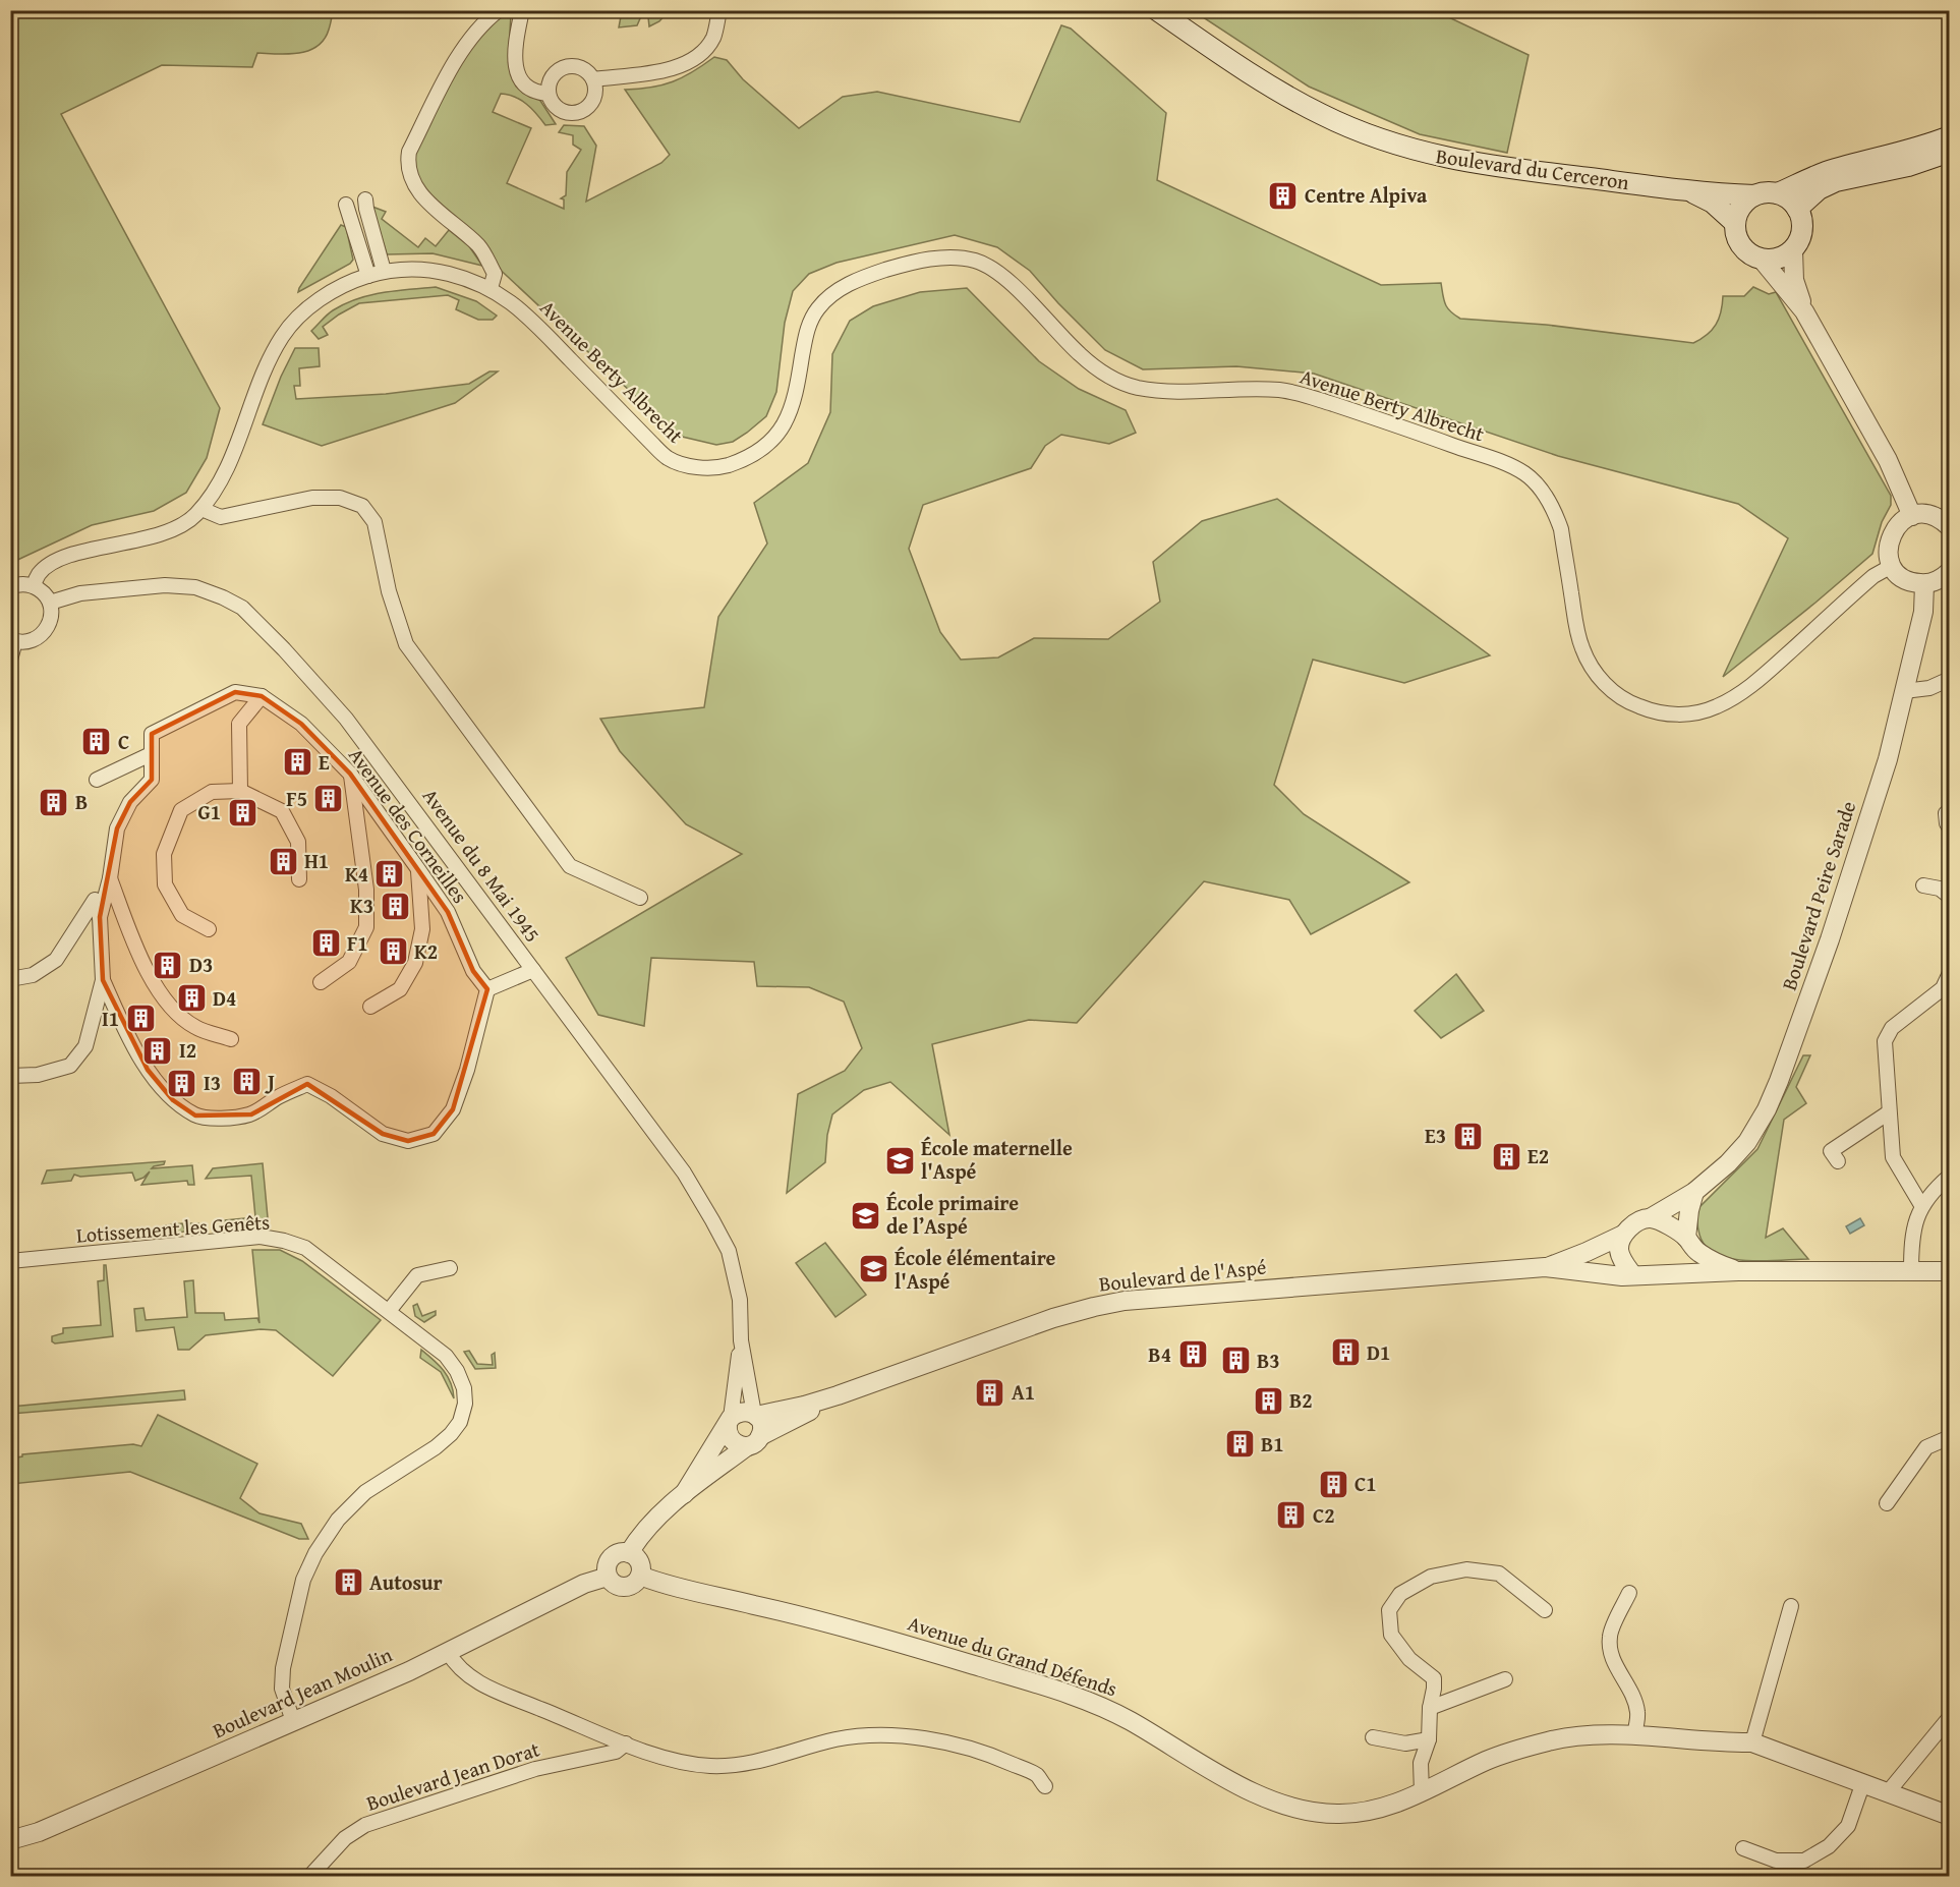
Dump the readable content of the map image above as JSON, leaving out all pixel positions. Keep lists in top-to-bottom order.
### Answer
{
  "streets": {
    "main road": ["Boulevard du Cerceron"],
    "street": [
      "Avenue Berty Albrecht",
      "Avenue des Corneilles",
      "Avenue du 8 Mai 1945",
      "Boulevard Peire Sarade",
      "Lotissement les Genêts",
      "Boulevard de l'Aspé",
      "Avenue du Grand Défends",
      "Boulevard Jean Moulin",
      "Boulevard Jean Dorat"
    ]
  },
  "crossings": [
    ["Avenue du 8 Mai 1945", "Boulevard de l'Aspé"],
    ["Boulevard Peire Sarade", "Boulevard de l'Aspé"],
    ["Lotissement les Genêts", "Boulevard Jean Moulin"],
    ["Boulevard de l'Aspé", "Avenue du Grand Défends"],
    ["Boulevard de l'Aspé", "Boulevard Jean Moulin"],
    ["Avenue du Grand Défends", "Boulevard Jean Moulin"]
  ],
  "places": {
    "building": [
      "Centre Alpiva",
      "C",
      "E",
      "F5",
      "B",
      "G1",
      "H1",
      "K4",
      "K3",
      "F1",
      "K2",
      "D3",
      "D4",
      "I1",
      "I2",
      "J",
      "I3",
      "E3",
      "E2",
      "D1",
      "B4",
      "B3",
      "A1",
      "B2",
      "B1",
      "C1",
      "C2",
      "Autosur"
    ],
    "school or university": ["École maternelle l'Aspé", "École primaire de l’Aspé", "École élémentaire l'Aspé"]
  }
}
